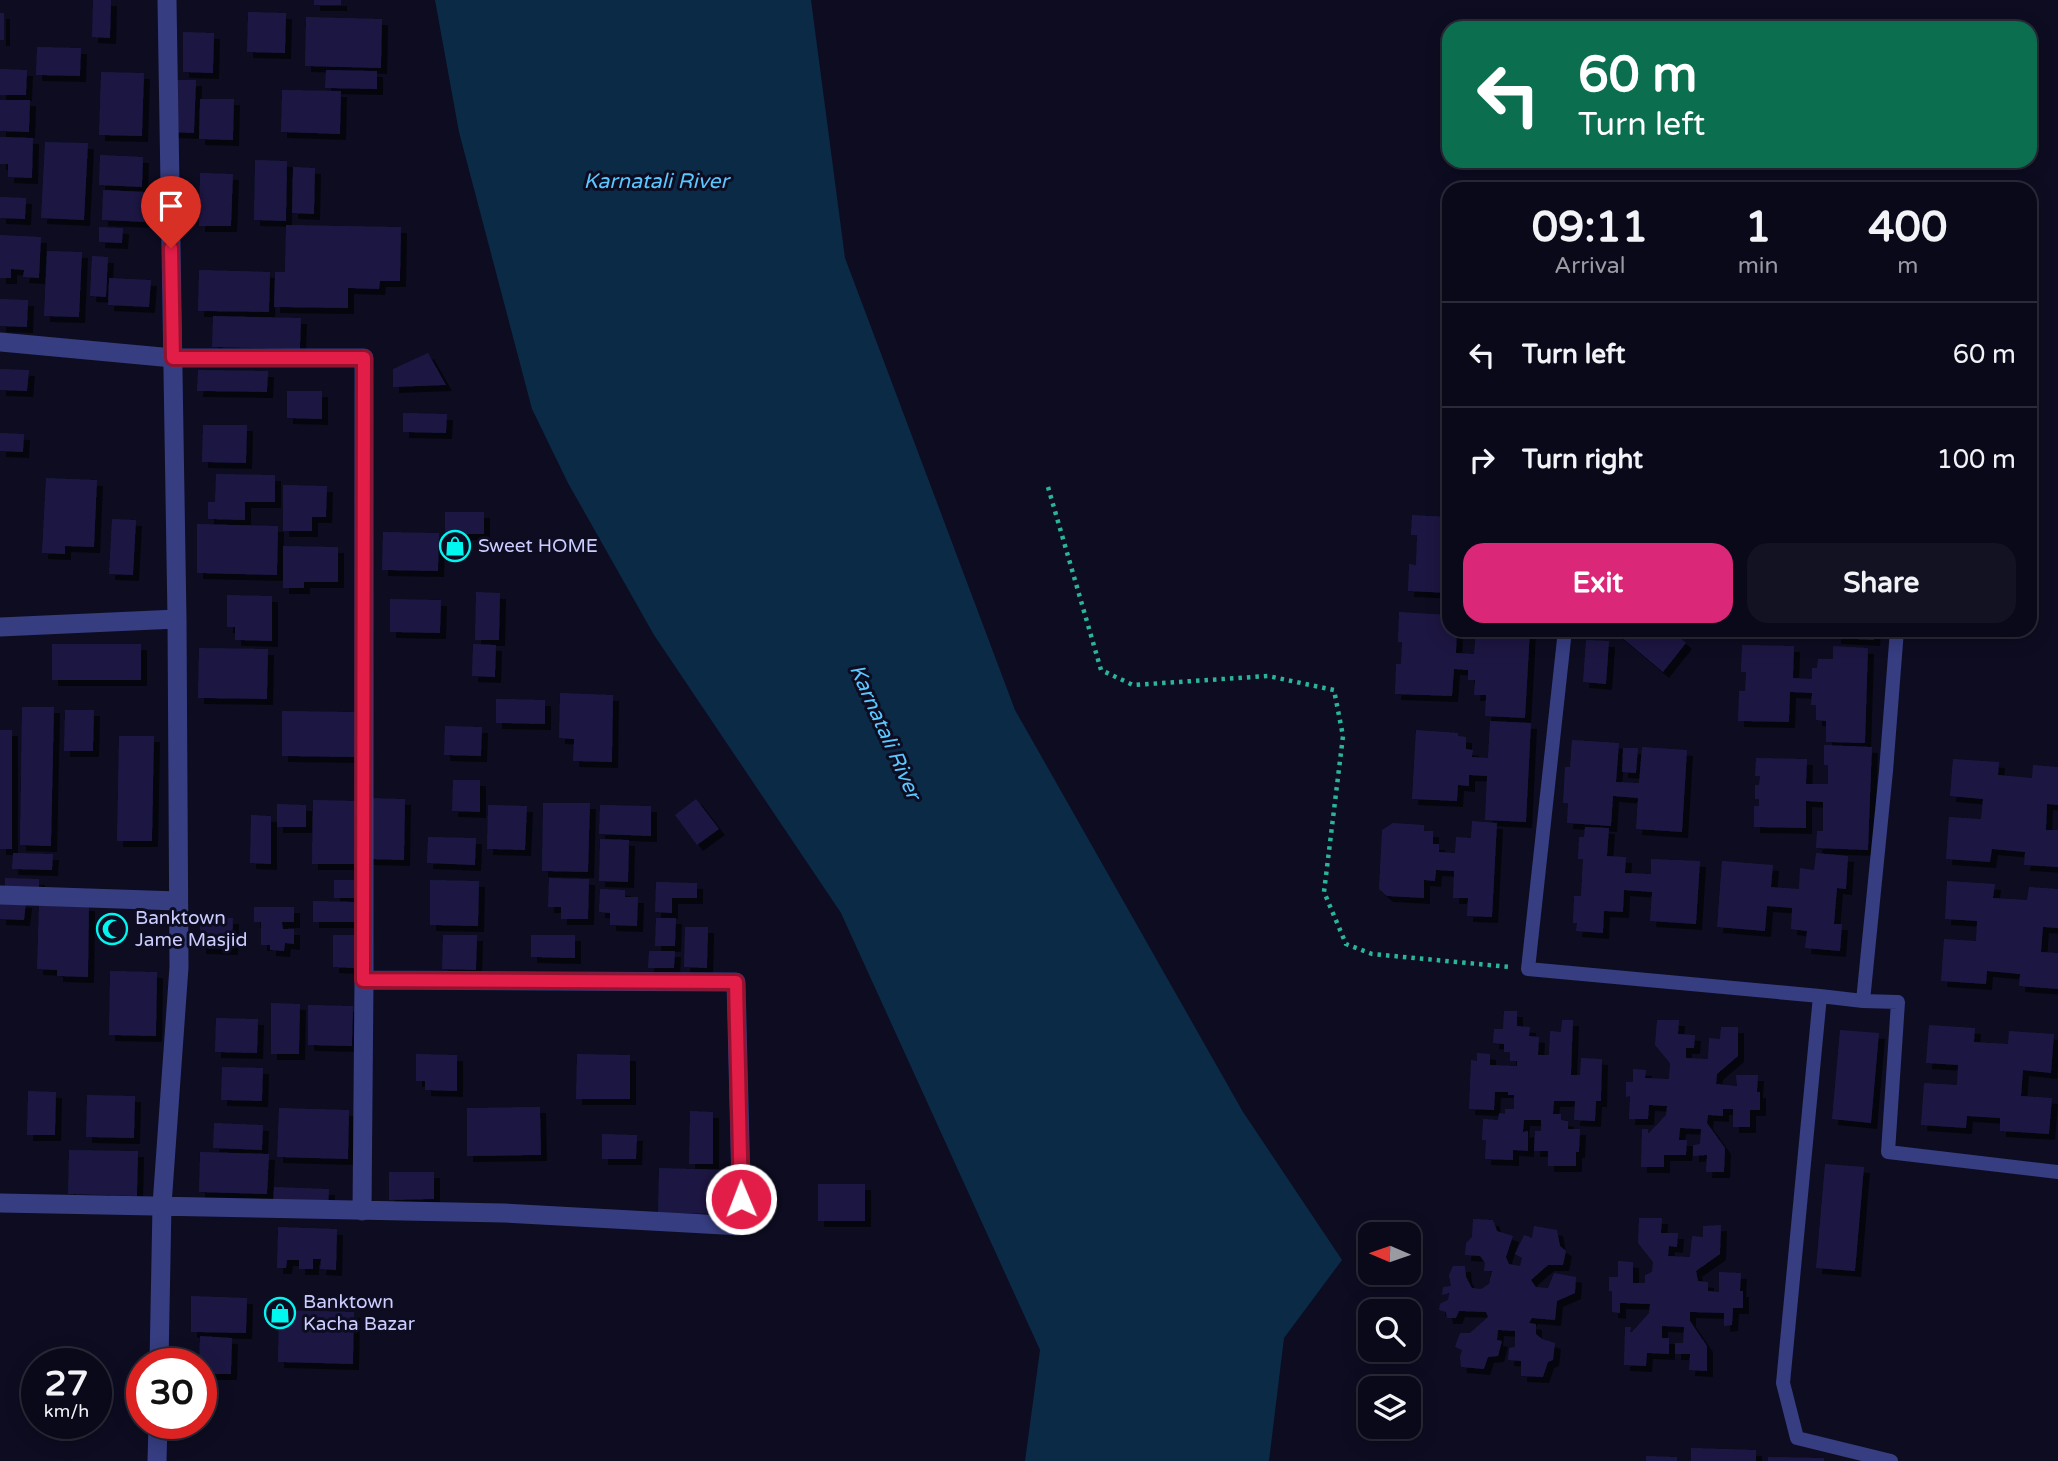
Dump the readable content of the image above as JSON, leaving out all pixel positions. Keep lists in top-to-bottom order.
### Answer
{
  "water": ["Karnatali River"],
  "places": {
    "shop": ["Sweet HOME", "Banktown Kacha Bazar"],
    "mosque": ["Banktown Jame Masjid"]
  },
  "north": "left",
  "page": {
    "turn": ["60 m", "Turn left"],
    "eta": [
      "09:11",
      "Arrival",
      "1",
      "min",
      "400",
      "m"
    ],
    "list": [
      {
        "name": "Turn left",
        "value": "60 m"
      },
      {
        "name": "Turn right",
        "value": "100 m"
      }
    ],
    "buttons": ["Exit", "Share"],
    "speed": "27 km/h",
    "limit": "30"
  }
}
